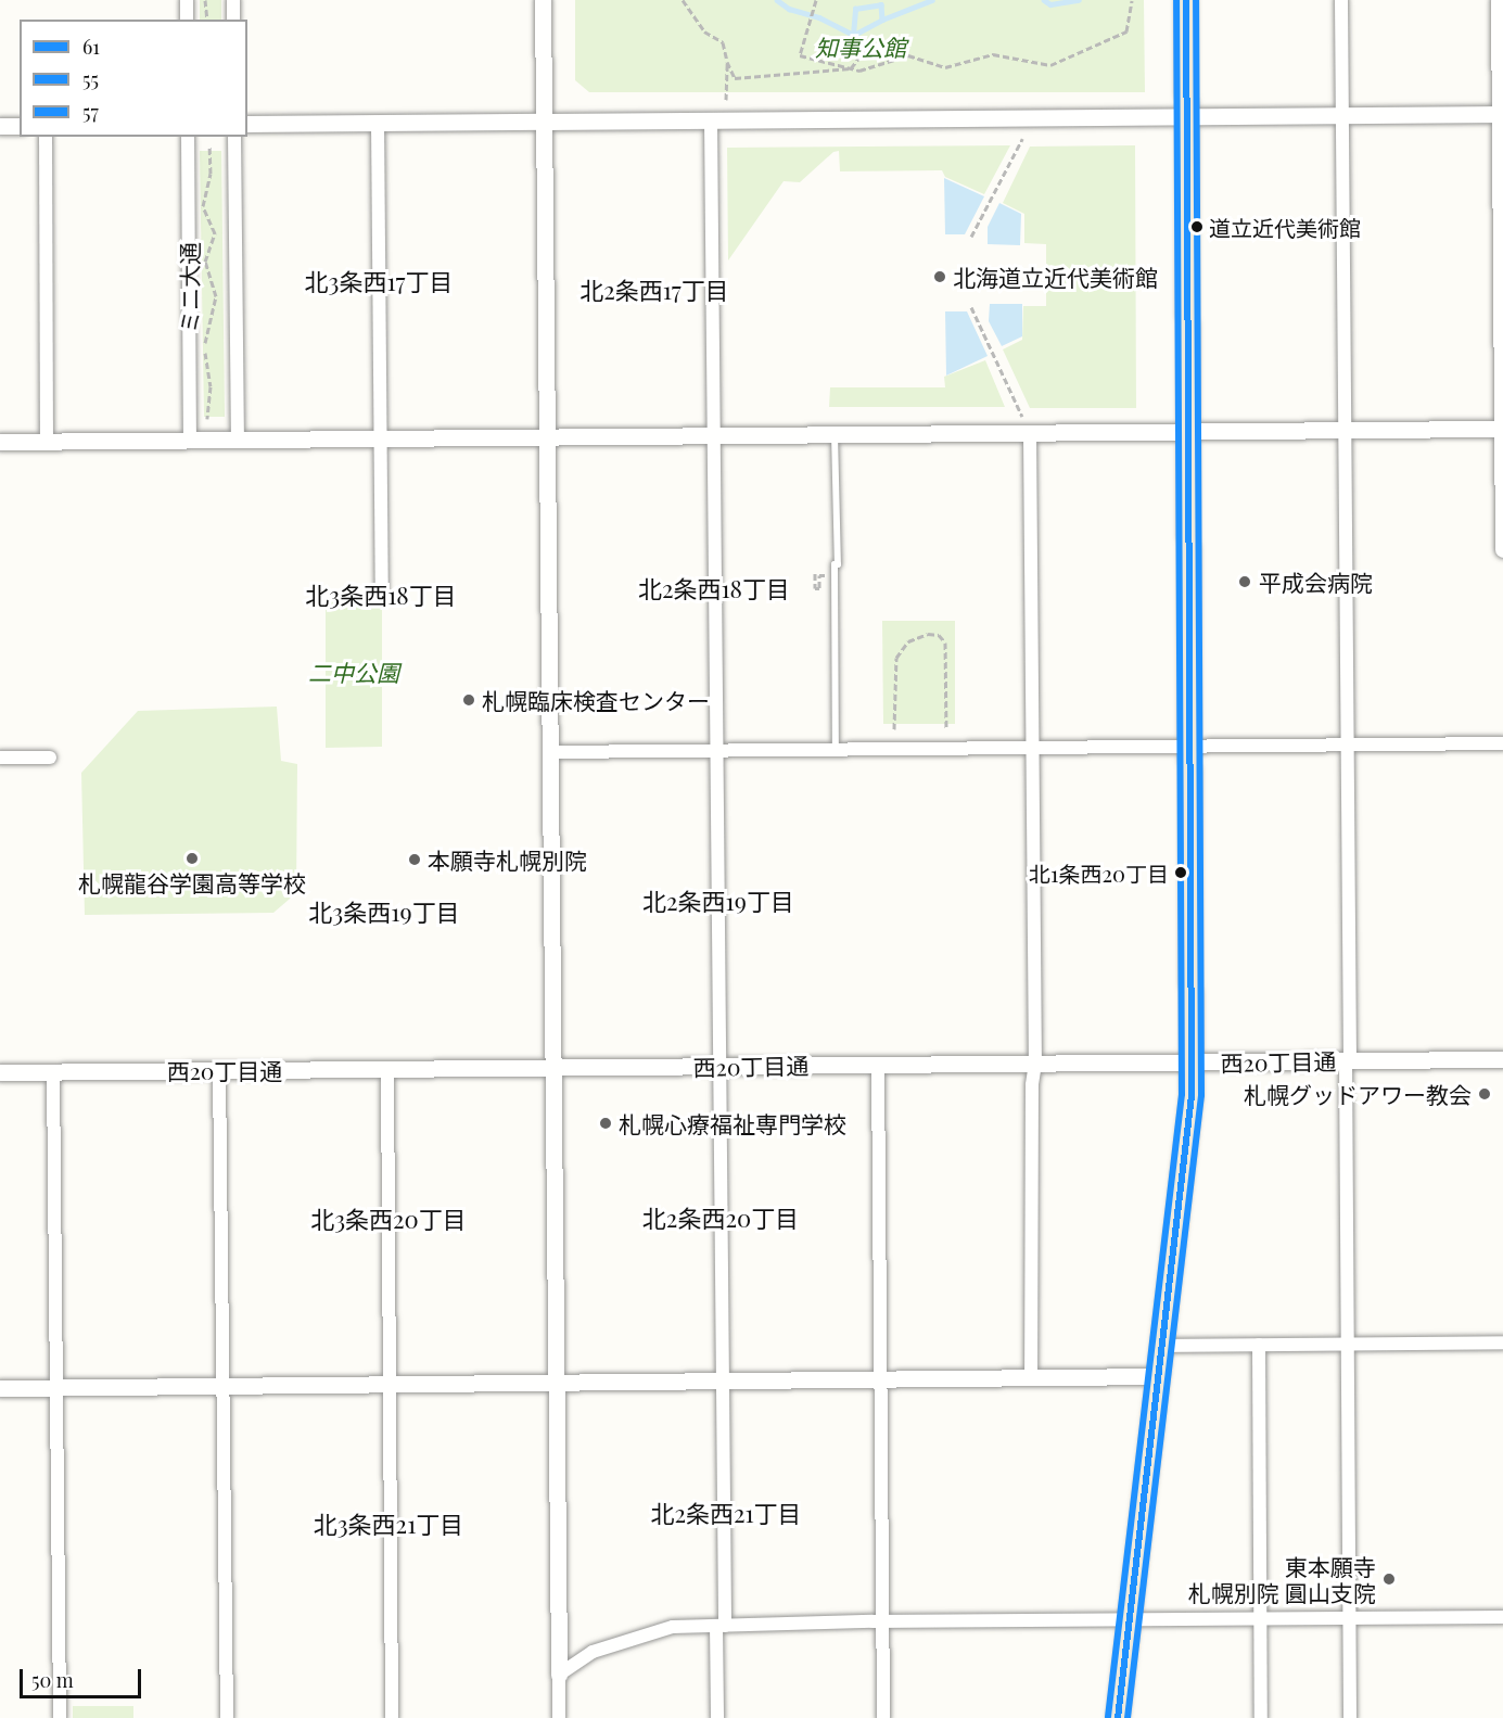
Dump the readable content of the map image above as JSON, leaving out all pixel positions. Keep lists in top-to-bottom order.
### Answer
{
  "streets": {
    "street": ["ミニ大通", "西20丁目通"]
  },
  "districts": [
    "北3条西17丁目",
    "北2条西17丁目",
    "北2条西18丁目",
    "北3条西18丁目",
    "北2条西19丁目",
    "北3条西19丁目",
    "北2条西20丁目",
    "北3条西20丁目",
    "北2条西21丁目",
    "北3条西21丁目"
  ],
  "parks": ["知事公館", "二中公園"],
  "places": [
    "道立近代美術館",
    "北海道立近代美術館",
    "平成会病院",
    "札幌臨床検査センター",
    "札幌龍谷学園高等学校",
    "本願寺札幌別院",
    "北1条西20丁目",
    "札幌グッドアワー教会",
    "札幌心療福祉専門学校",
    "東本願寺 札幌別院 圓山支院"
  ],
  "lines": ["transit line 61", "transit line 55", "transit line 57"],
  "legend": ["61", "55", "57"],
  "scale_bar": "50 m"
}
